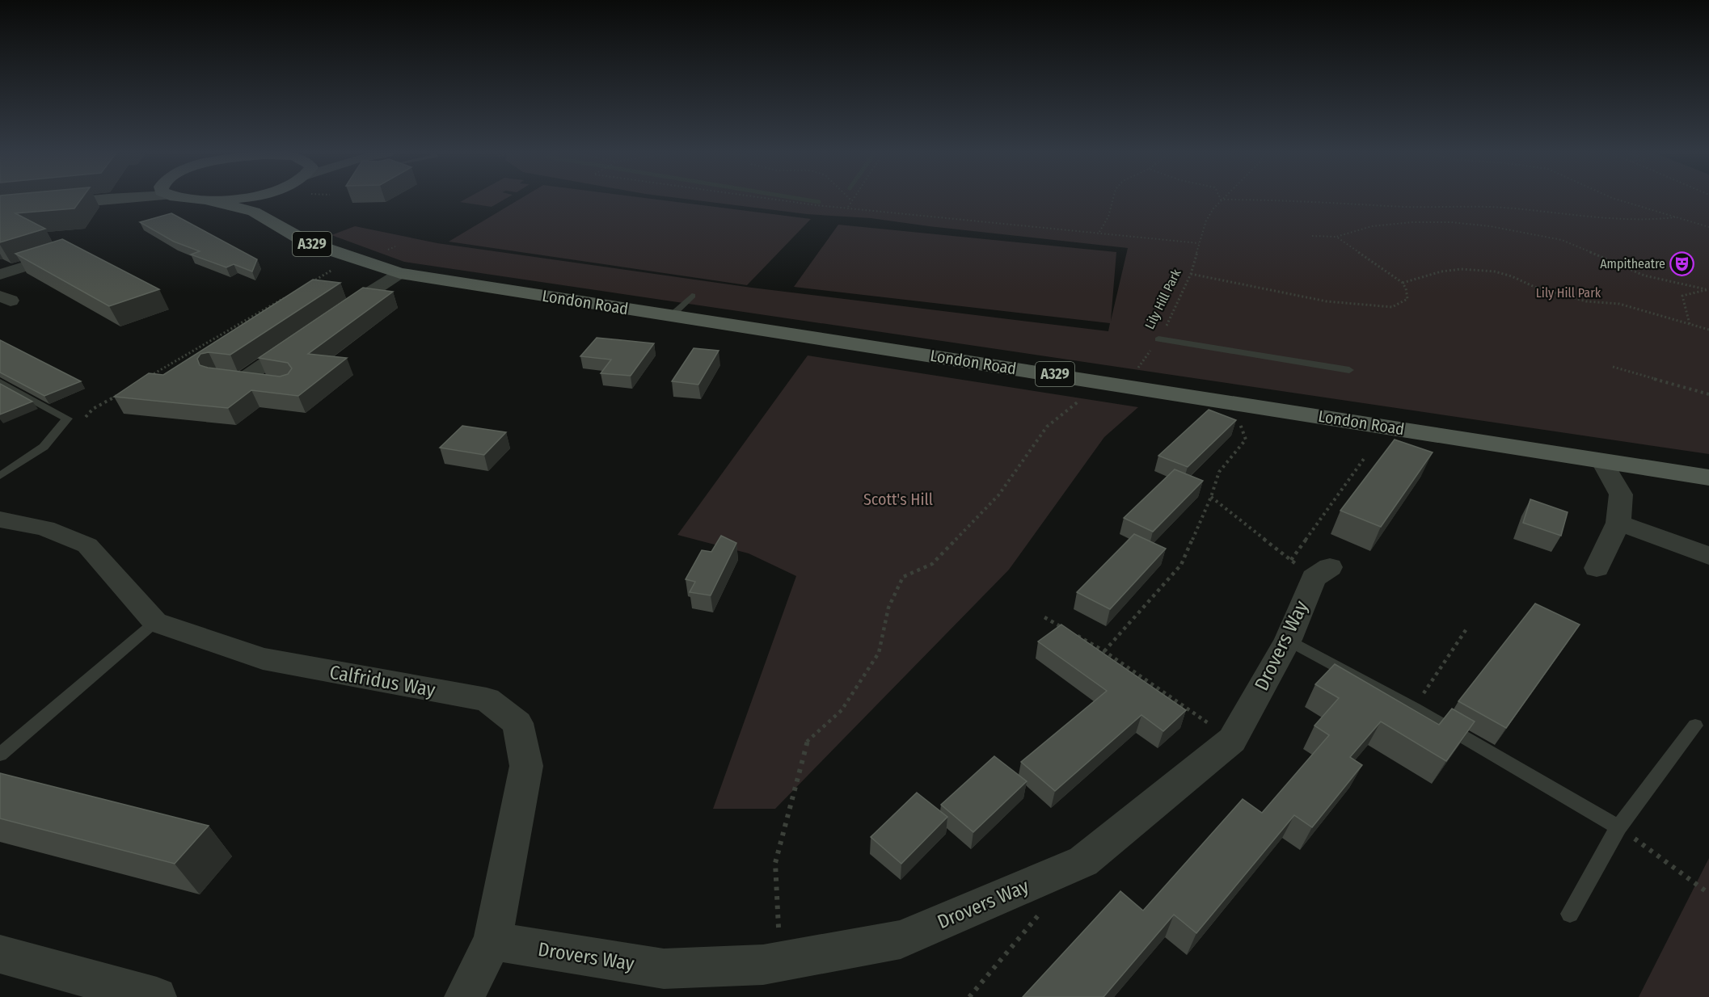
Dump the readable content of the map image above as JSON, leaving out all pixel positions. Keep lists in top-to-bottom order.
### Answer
{
  "streets": {
    "main road": ["A329", "London Road"],
    "street": ["Drovers Way", "Calfridus Way"],
    "path": ["Lily Hill Park"]
  },
  "crossings": [
    ["A329", "London Road"],
    ["Lily Hill Park", "London Road"],
    ["Drovers Way", "Calfridus Way"]
  ],
  "parks": ["Lily Hill Park", "Scott's Hill"],
  "places": {
    "theatre": ["Ampitheatre"]
  }
}
